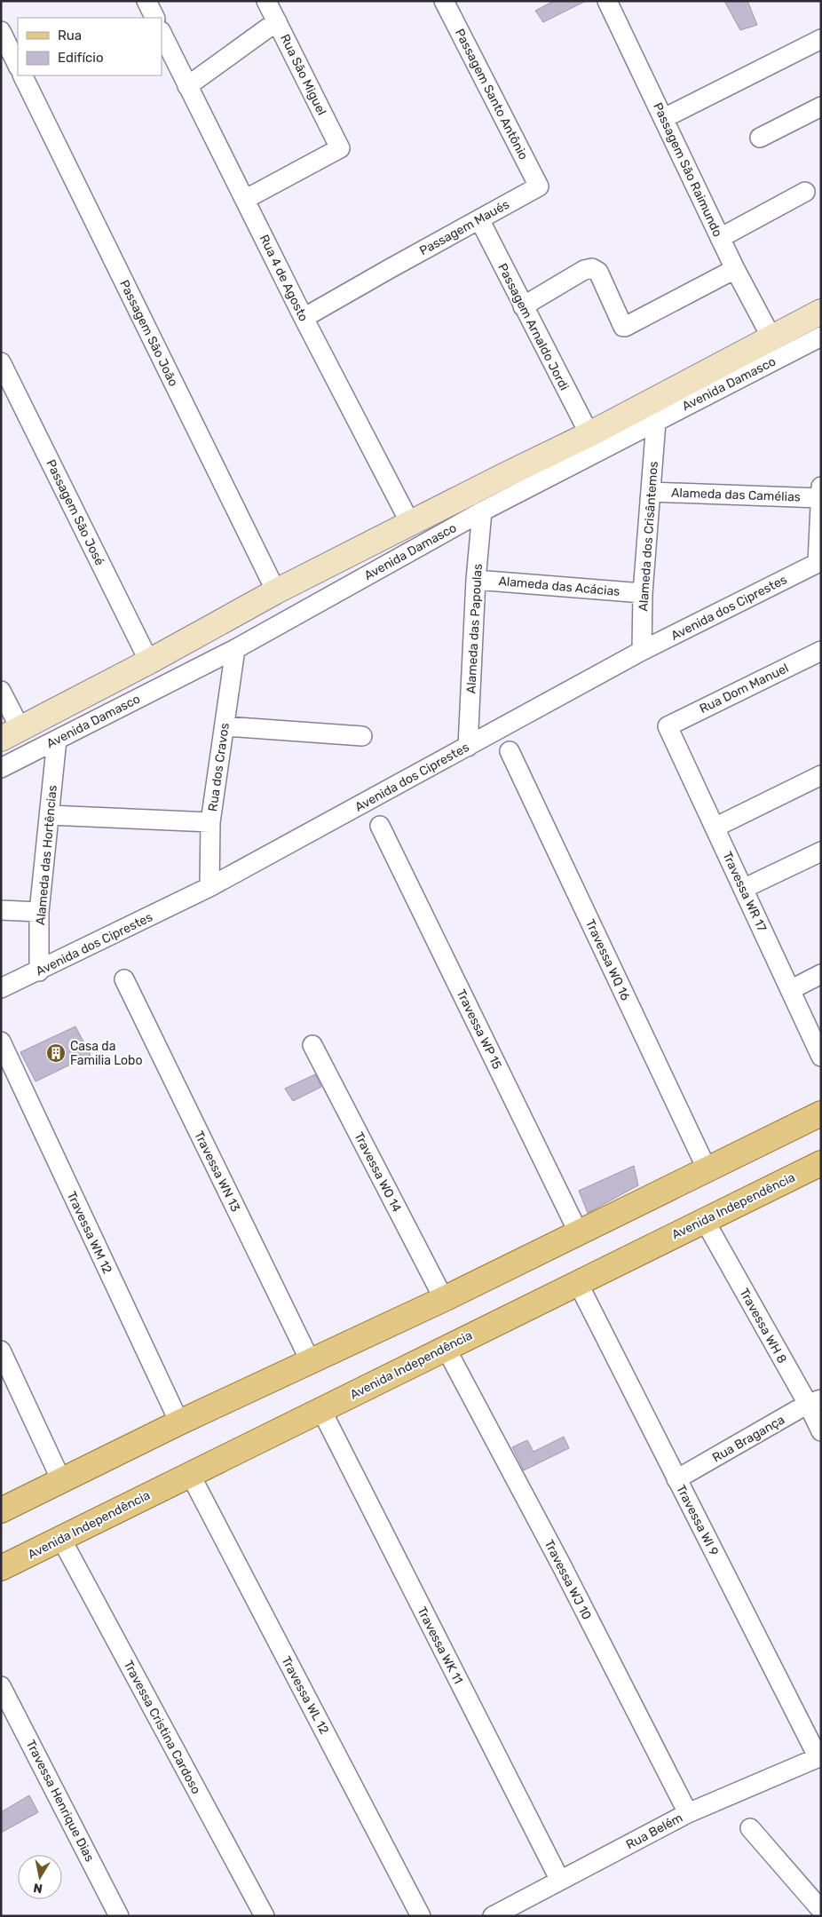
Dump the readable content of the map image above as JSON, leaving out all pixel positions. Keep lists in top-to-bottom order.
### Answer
{
  "streets": {
    "main road": ["Avenida Independência"],
    "street": [
      "Rua São Miguel",
      "Passagem Santo Antônio",
      "Passagem São Raimundo",
      "Passagem Maués",
      "Rua 4 de Agosto",
      "Passagem Arnaldo Jordi",
      "Passagem São João",
      "Avenida Damasco",
      "Alameda das Camélias",
      "Passagem São José",
      "Alameda dos Crisântemos",
      "Alameda das Acácias",
      "Avenida dos Ciprestes",
      "Alameda das Papoulas",
      "Rua Dom Manuel",
      "Rua dos Cravos",
      "Alameda das Hortências",
      "Travessa WR 17",
      "Travessa WQ 16",
      "Travessa WP 15",
      "Travessa WN 13",
      "Travessa WO 14",
      "Travessa WM 12",
      "Travessa WH 8",
      "Rua Bragança",
      "Travessa WI 9",
      "Travessa WJ 10",
      "Travessa WK 11",
      "Travessa WL 12",
      "Travessa Cristina Cardoso",
      "Travessa Henrique Dias",
      "Rua Belém"
    ]
  },
  "crossings": [
    ["Rua São Miguel", "Rua 4 de Agosto"],
    ["Passagem Santo Antônio", "Passagem Maués"],
    ["Passagem São Raimundo", "Avenida Damasco"],
    ["Passagem Maués", "Rua 4 de Agosto"],
    ["Passagem Maués", "Passagem Arnaldo Jordi"],
    ["Rua 4 de Agosto", "Avenida Damasco"],
    ["Passagem Arnaldo Jordi", "Avenida Damasco"],
    ["Passagem São João", "Avenida Damasco"],
    ["Avenida Damasco", "Passagem São José"],
    ["Avenida Damasco", "Alameda dos Crisântemos"],
    ["Avenida Damasco", "Alameda das Papoulas"],
    ["Avenida Damasco", "Rua dos Cravos"],
    ["Avenida Damasco", "Alameda das Hortências"],
    ["Alameda das Camélias", "Alameda dos Crisântemos"],
    ["Alameda dos Crisântemos", "Alameda das Acácias"],
    ["Alameda dos Crisântemos", "Avenida dos Ciprestes"],
    ["Alameda das Acácias", "Alameda das Papoulas"],
    ["Avenida dos Ciprestes", "Alameda das Papoulas"],
    ["Avenida dos Ciprestes", "Rua dos Cravos"],
    ["Avenida dos Ciprestes", "Alameda das Hortências"],
    ["Rua Dom Manuel", "Travessa WR 17"],
    ["Avenida Independência", "Travessa WH 8"],
    ["Avenida Independência", "Travessa WI 9"],
    ["Avenida Independência", "Travessa WJ 10"],
    ["Avenida Independência", "Travessa WK 11"],
    ["Avenida Independência", "Travessa WL 12"],
    ["Avenida Independência", "Travessa Cristina Cardoso"],
    ["Travessa WH 8", "Rua Bragança"],
    ["Rua Bragança", "Travessa WI 9"],
    ["Travessa WI 9", "Rua Belém"],
    ["Travessa WJ 10", "Rua Belém"],
    ["Travessa WK 11", "Rua Belém"]
  ],
  "places": {
    "building": ["Casa da Familia Lobo"]
  },
  "legend": ["Rua", "Edifício"],
  "north": "bottom"
}
